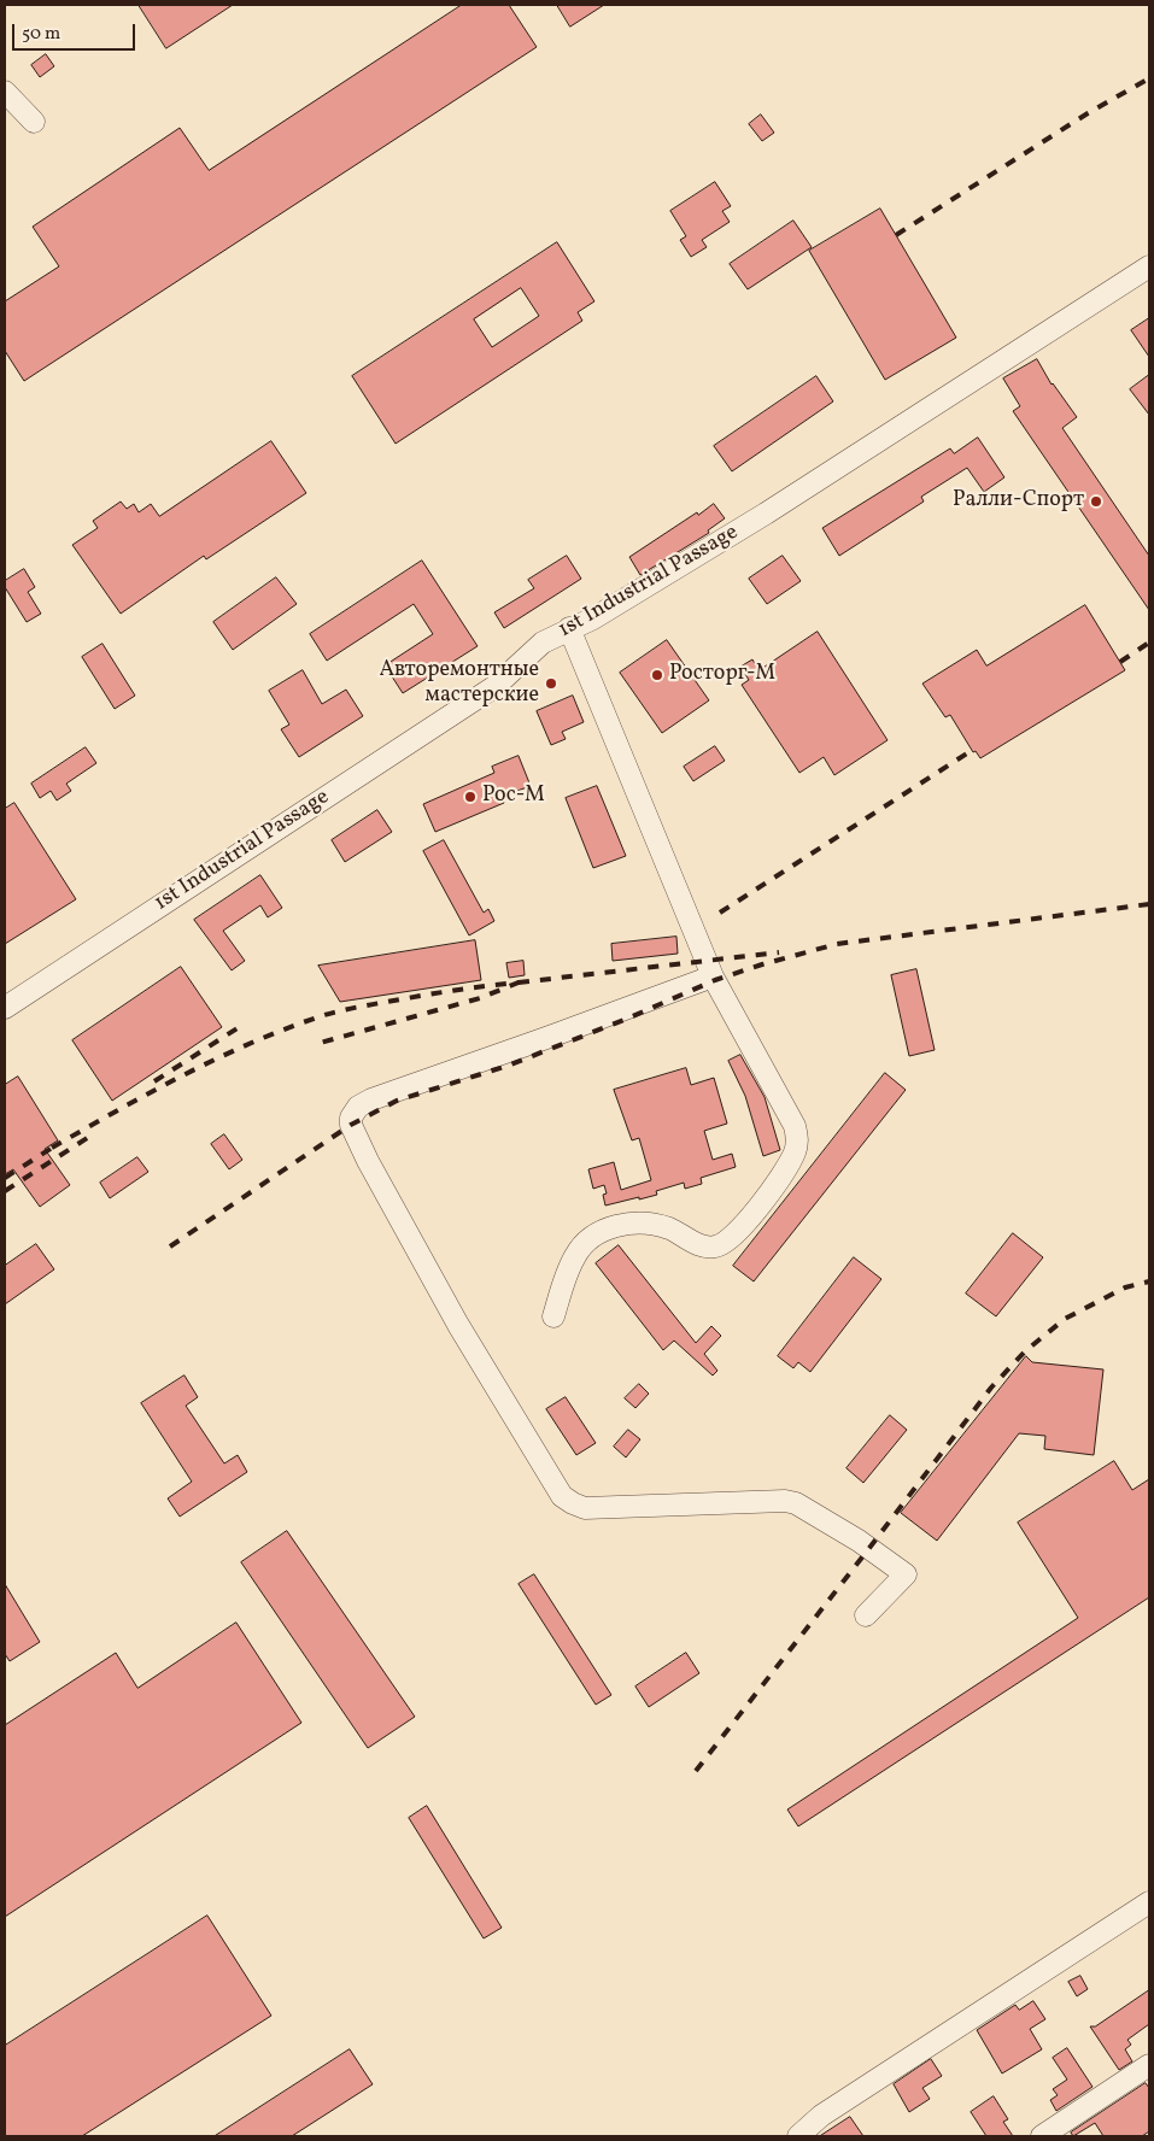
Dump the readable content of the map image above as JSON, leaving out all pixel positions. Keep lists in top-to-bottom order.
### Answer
{
  "streets": {
    "street": ["1st Industrial Passage"]
  },
  "places": [
    "Ралли-Спорт",
    "Росторг-М",
    "Авторемонтные мастерские",
    "Рос-М"
  ],
  "scale_bar": "50 m"
}
